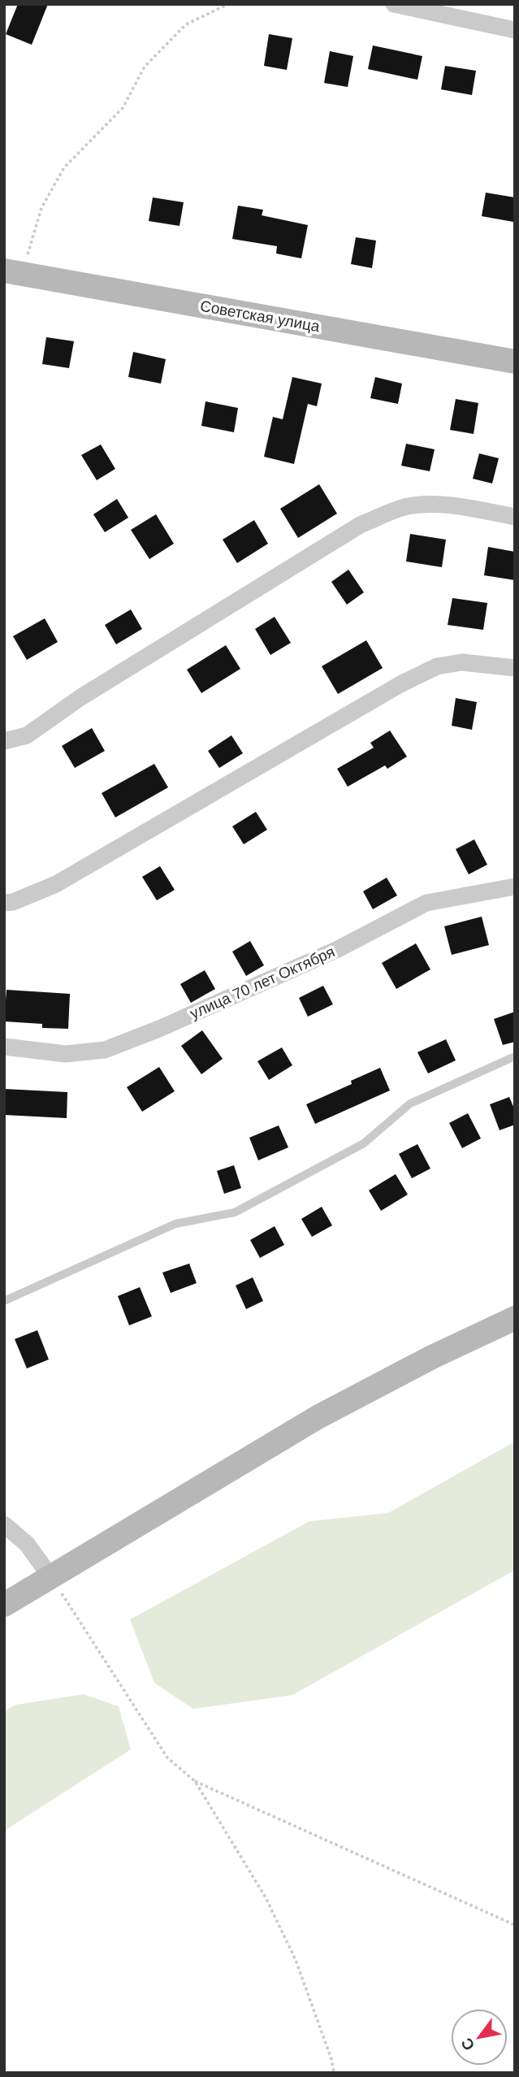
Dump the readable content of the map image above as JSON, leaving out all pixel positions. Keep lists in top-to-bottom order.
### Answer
{
  "streets": {
    "main road": ["Советская улица"],
    "street": ["улица 70 лет Октября"]
  },
  "north": "bottom left"
}
